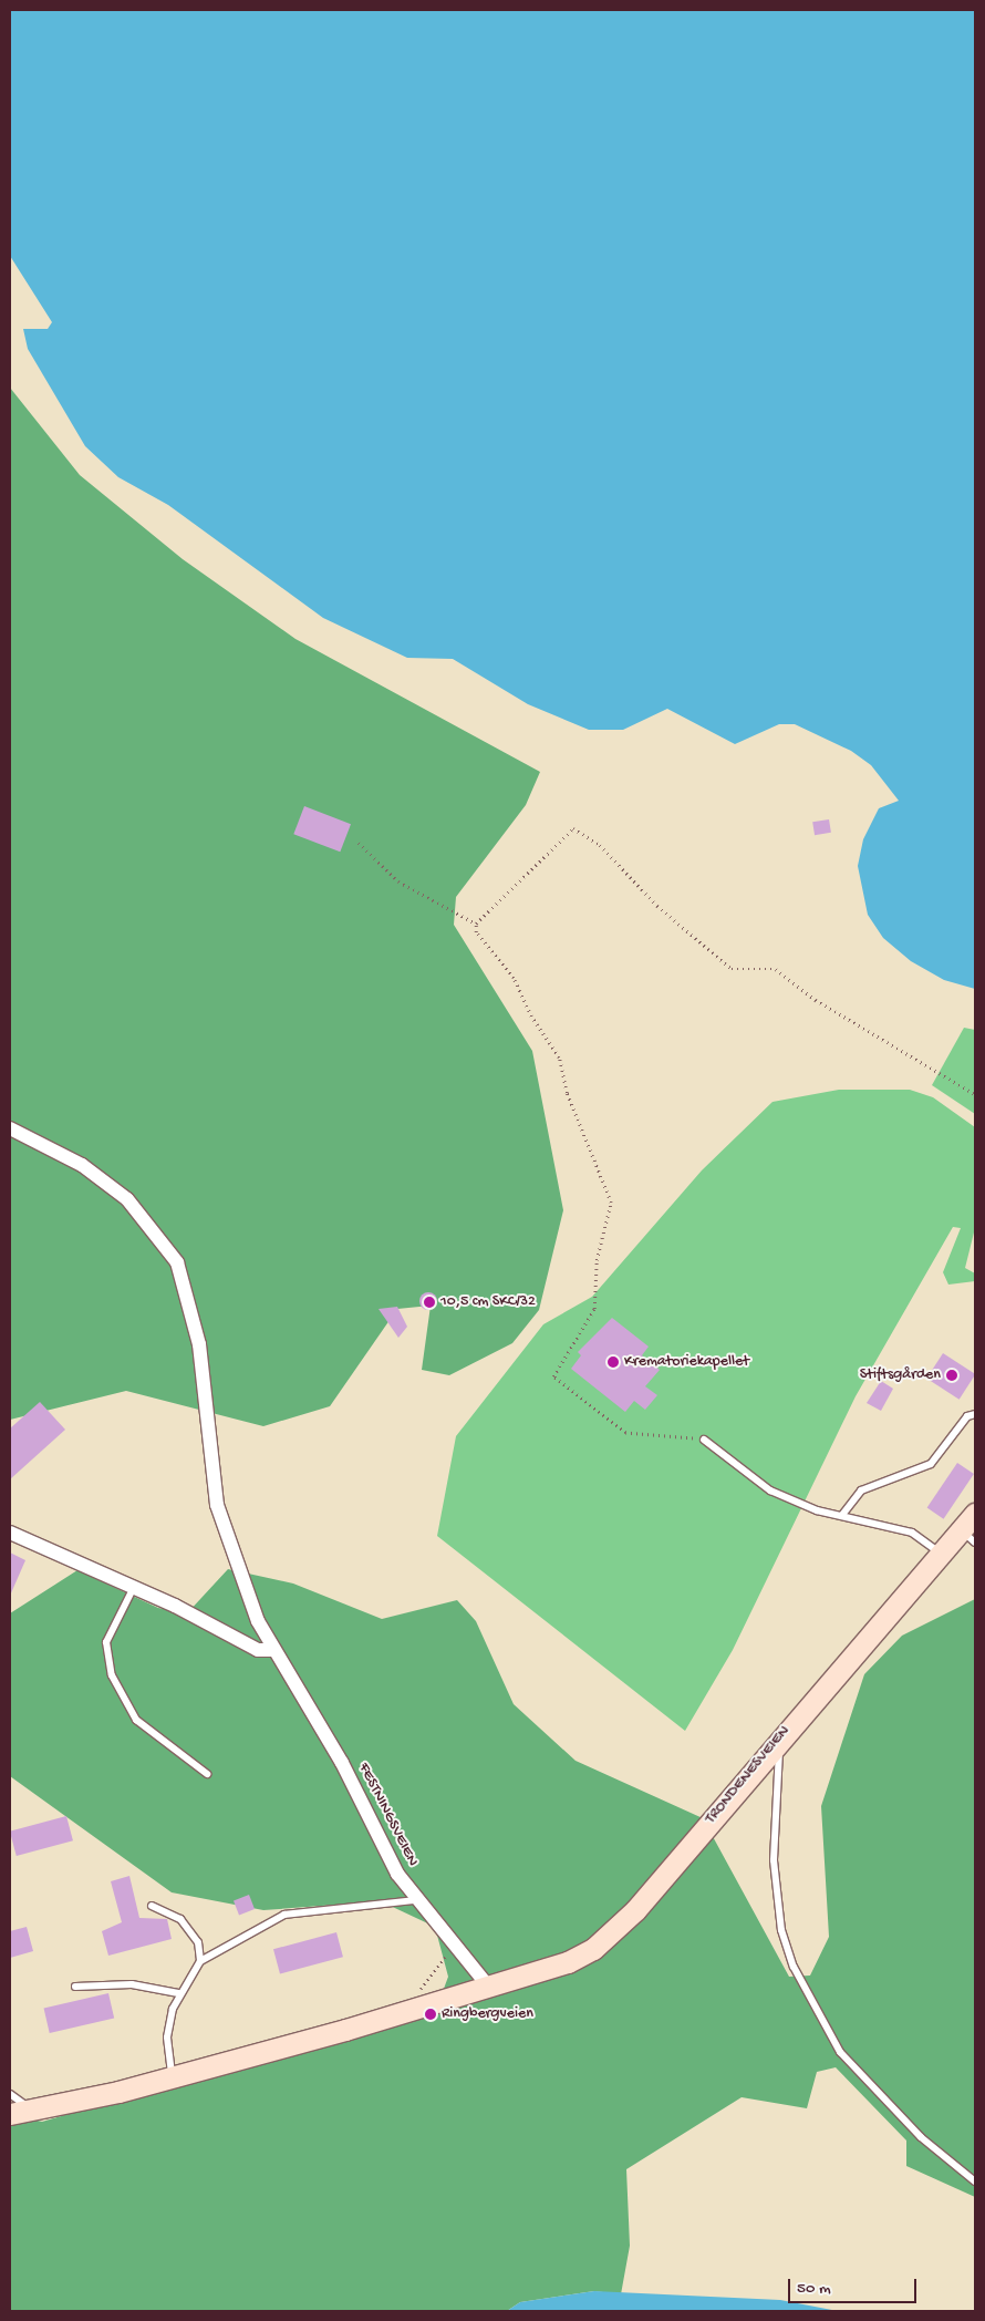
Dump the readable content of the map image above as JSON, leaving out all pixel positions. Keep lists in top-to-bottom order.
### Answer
{
  "streets": {
    "main road": ["TRONDENESVEIEN"],
    "street": ["FESTNINGSVEIEN"]
  },
  "crossings": [
    ["TRONDENESVEIEN", "FESTNINGSVEIEN"]
  ],
  "places": [
    "10,5 cm SKC/32",
    "Krematoriekapellet",
    "Stiftsgården",
    "Ringbergveien"
  ],
  "scale_bar": "50 m"
}
